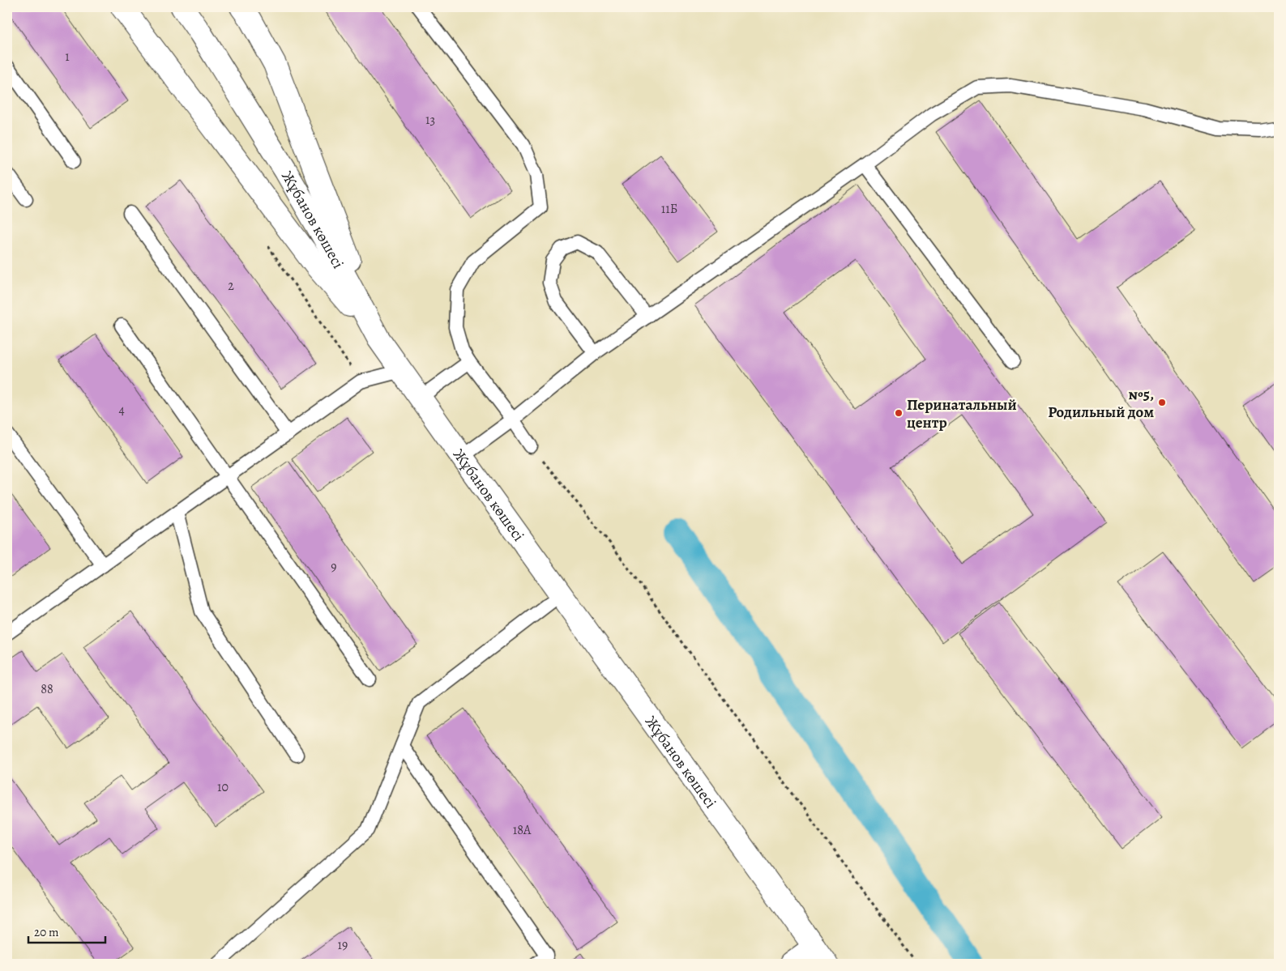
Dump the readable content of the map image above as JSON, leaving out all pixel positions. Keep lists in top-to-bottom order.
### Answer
{
  "streets": {
    "main road": ["Жұбанов көшесі"]
  },
  "places": ["№5, Родильный дом", "Перинатальный центр"],
  "house_numbers": [
    "1",
    "13",
    "11Б",
    "2",
    "4",
    "9",
    "88",
    "10",
    "18А",
    "19"
  ],
  "scale_bar": "20 m"
}
